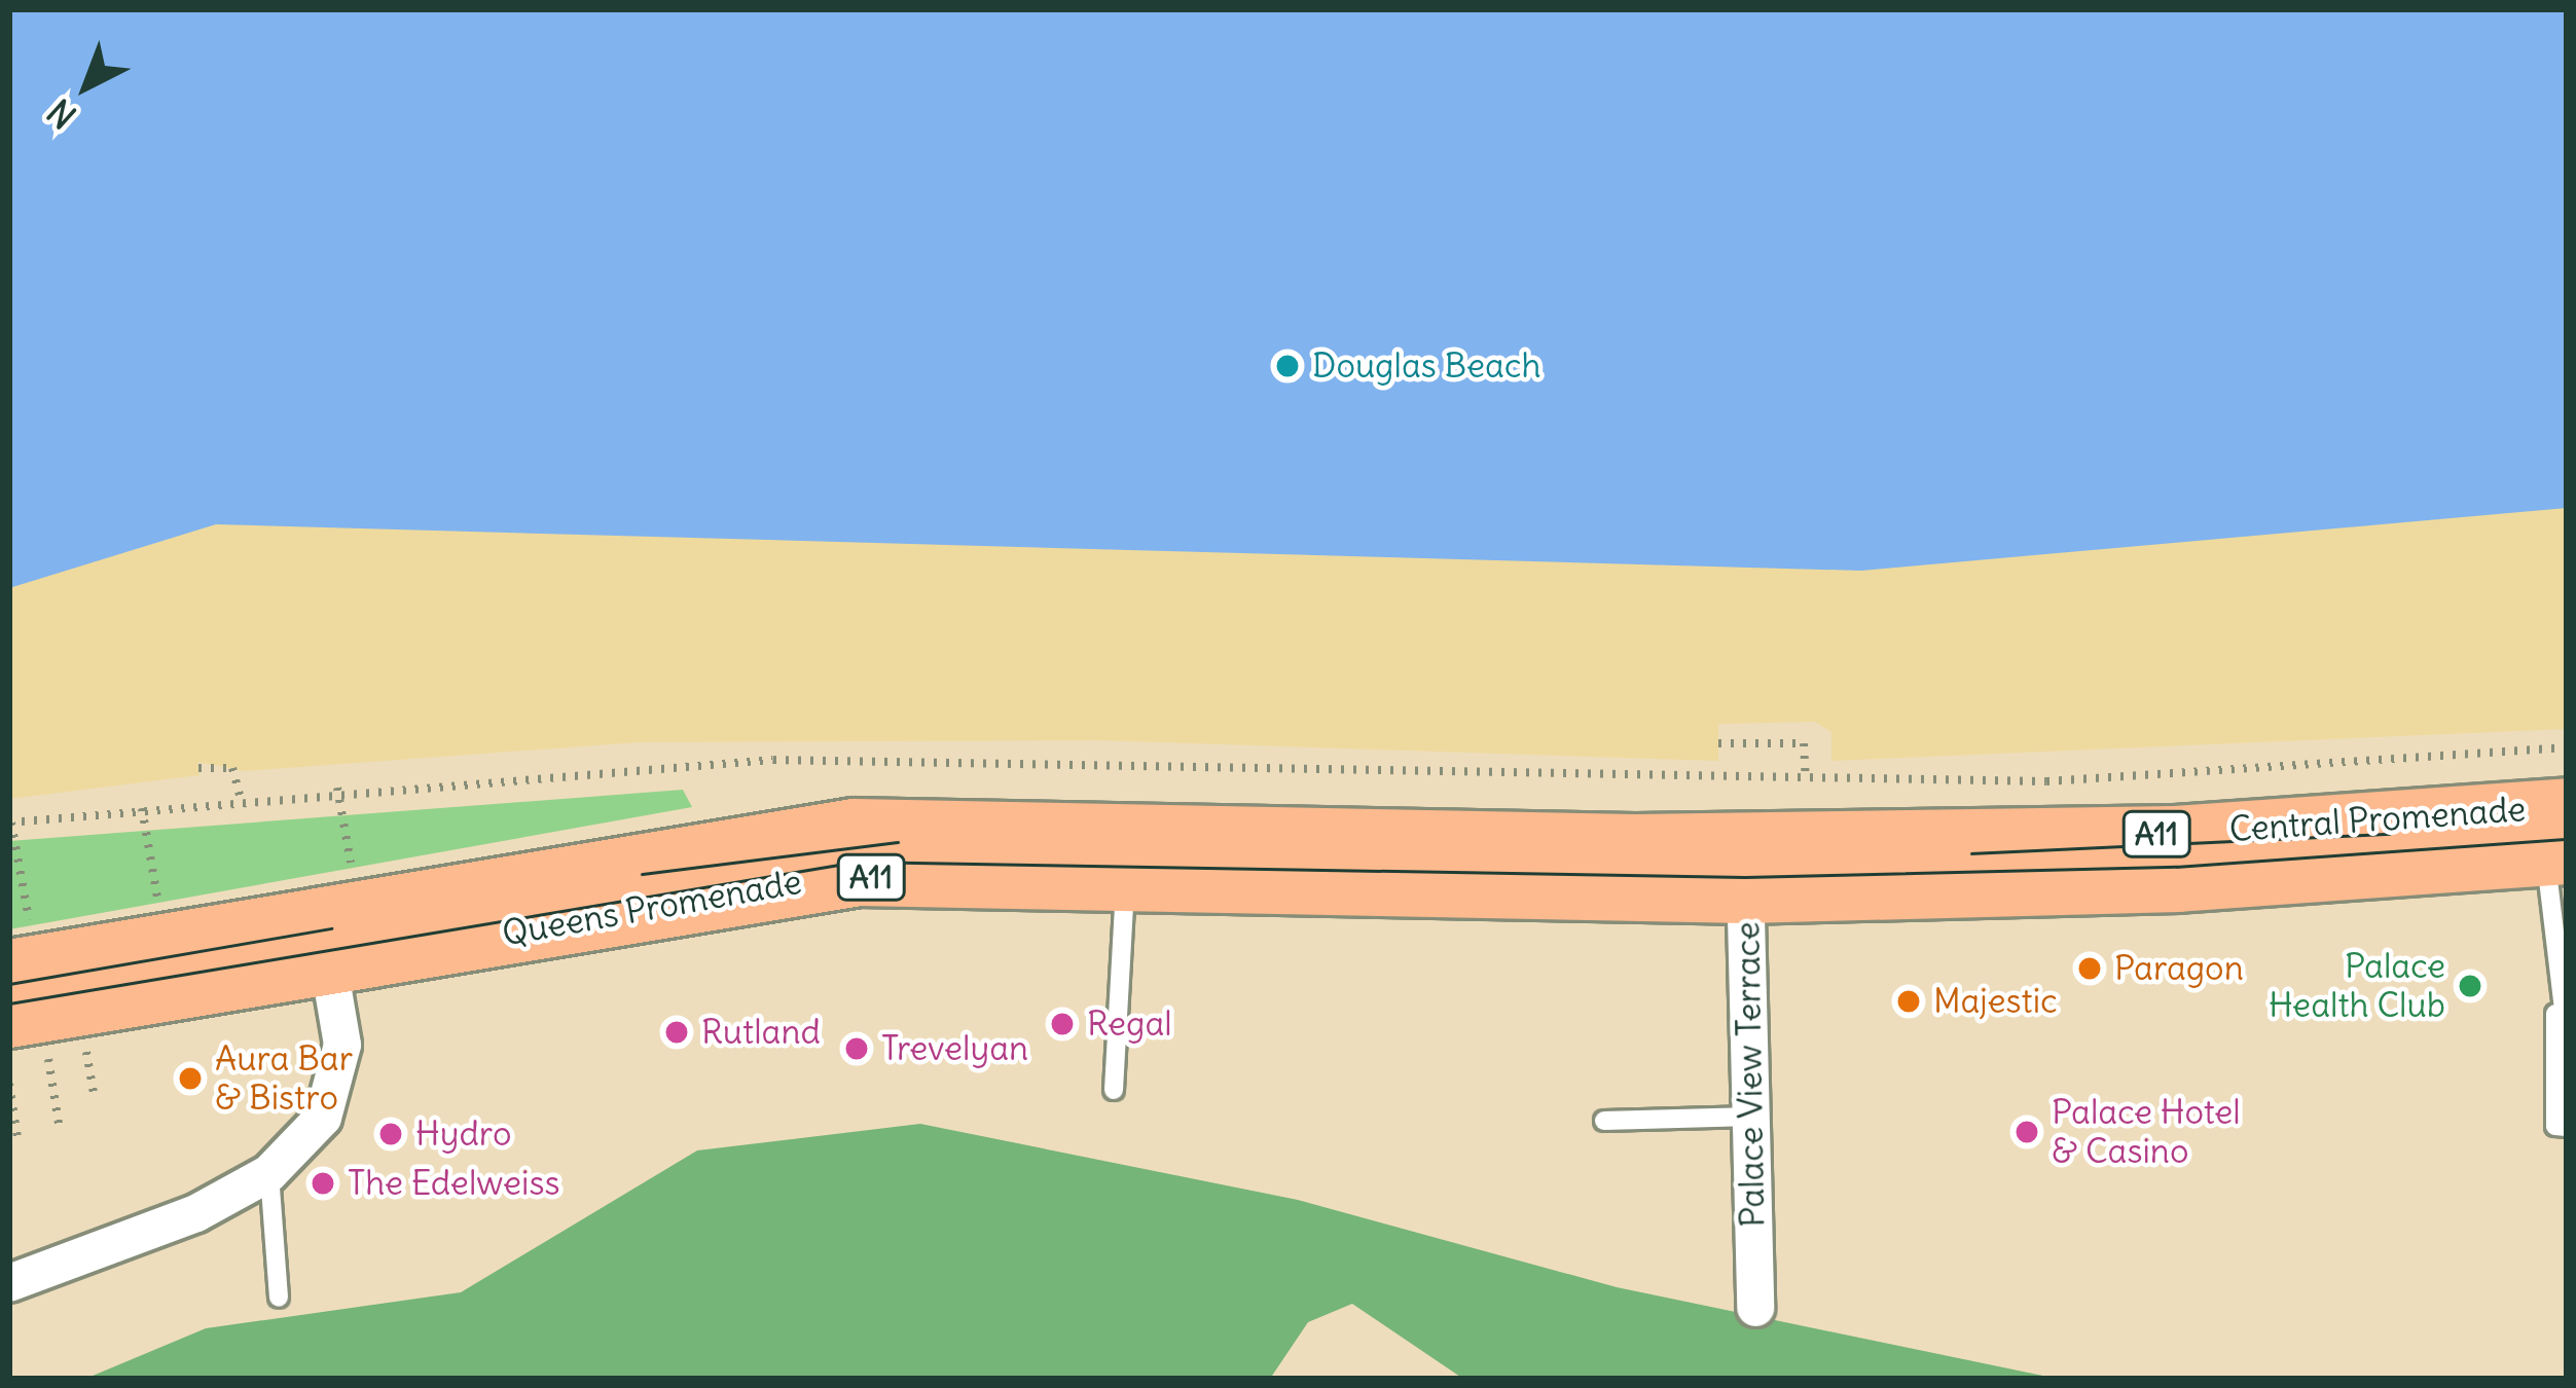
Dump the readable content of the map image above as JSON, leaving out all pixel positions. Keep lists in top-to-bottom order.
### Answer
{
  "streets": {
    "main road": ["Central Promenade", "A11", "Queens Promenade"],
    "street": ["Palace View Terrace"]
  },
  "crossings": [
    ["Central Promenade", "Queens Promenade"],
    ["Central Promenade", "Palace View Terrace"],
    ["Queens Promenade", "Palace View Terrace"]
  ],
  "places": [
    "Douglas Beach",
    "Paragon",
    "Palace Health Club",
    "Majestic",
    "Regal",
    "Rutland",
    "Trevelyan",
    "Aura Bar & Bistro",
    "Palace Hotel & Casino",
    "Hydro",
    "The Edelweiss"
  ],
  "north": "bottom left"
}
